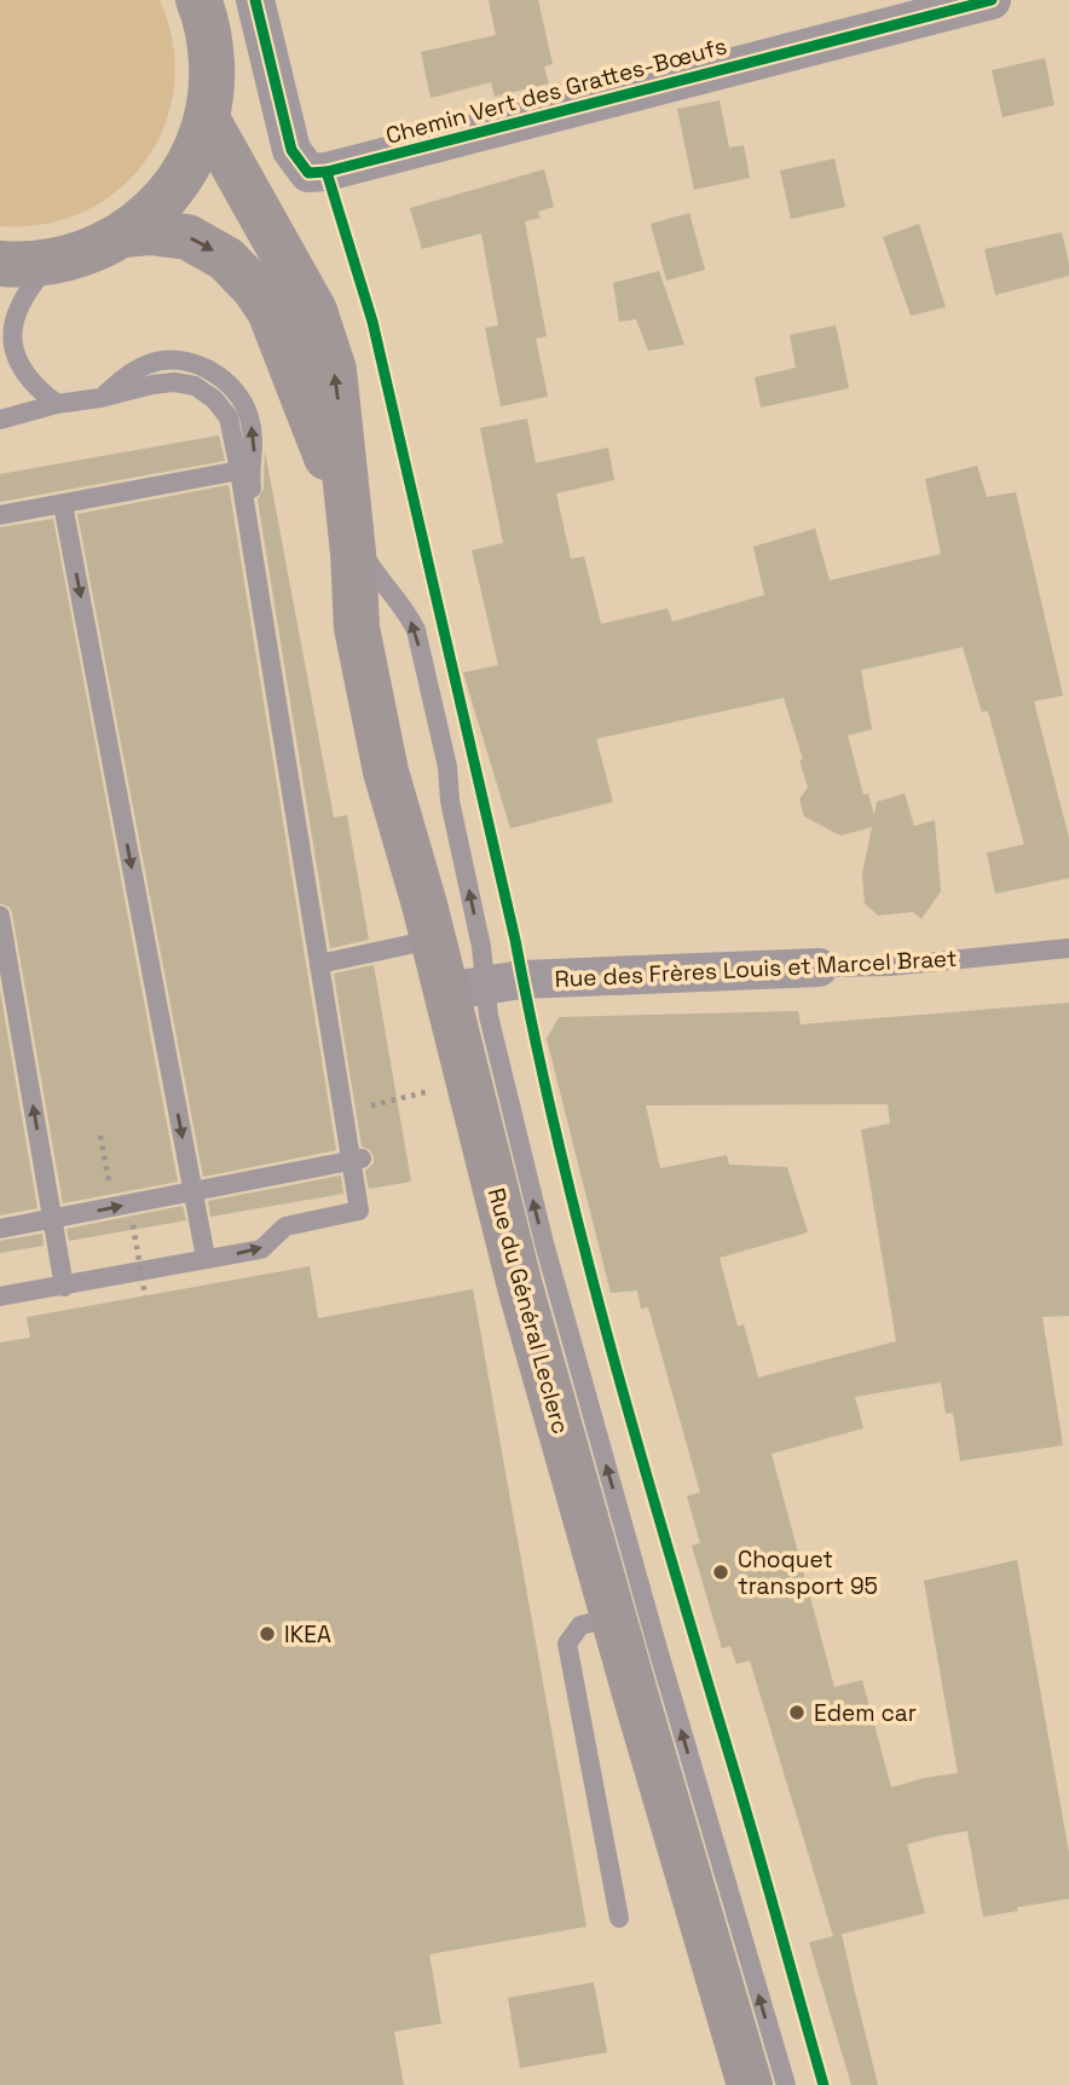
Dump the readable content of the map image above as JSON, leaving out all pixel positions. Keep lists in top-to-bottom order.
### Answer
{
  "streets": {
    "main road": ["Rue du Général Leclerc"],
    "street": ["Chemin Vert des Grattes-Bœufs", "Rue des Frères Louis et Marcel Braet"]
  },
  "crossings": [
    ["Rue des Frères Louis et Marcel Braet", "Rue du Général Leclerc"]
  ],
  "places": ["Choquet transport 95", "IKEA", "Edem car"]
}
